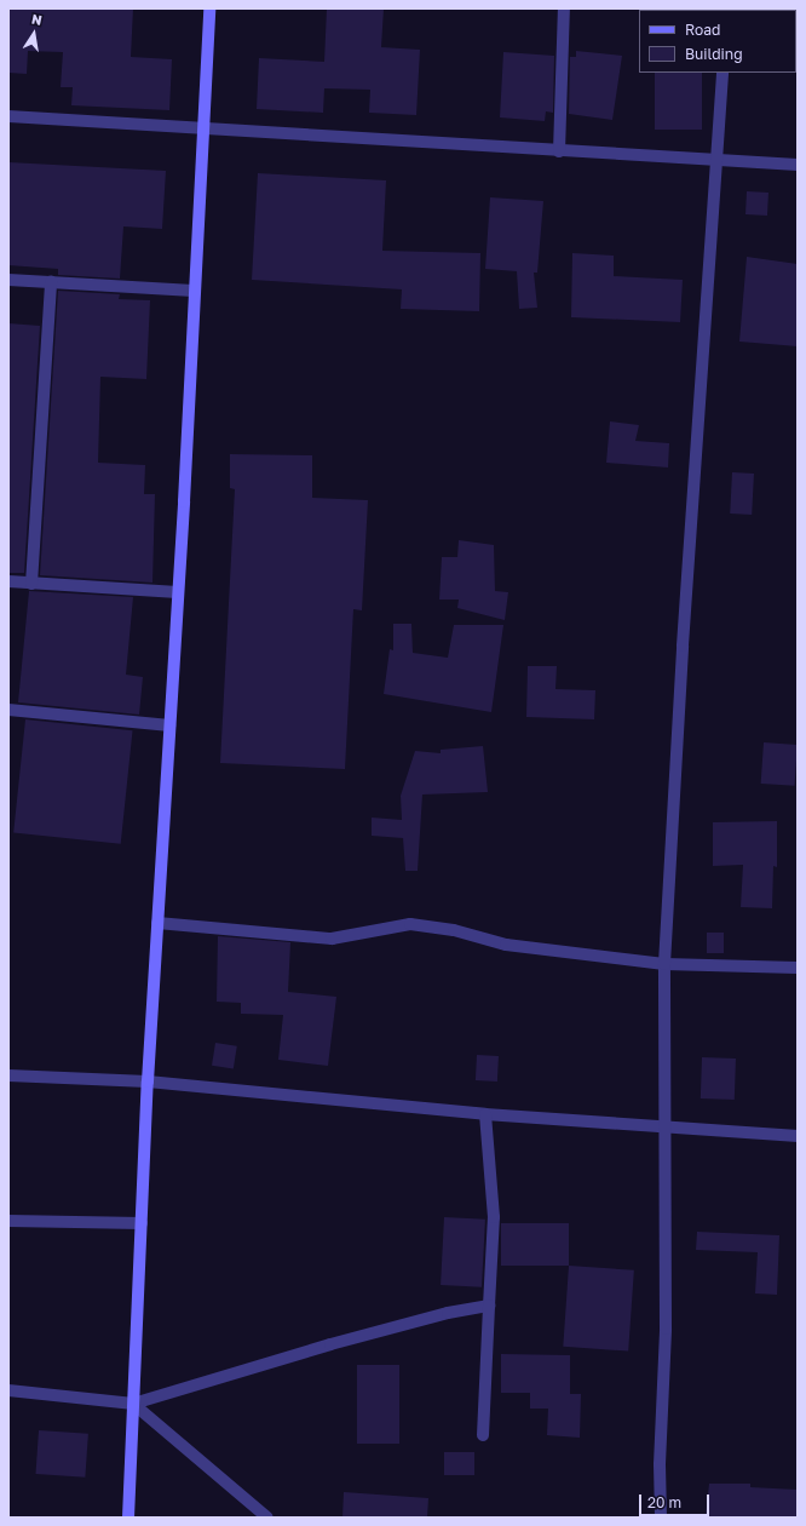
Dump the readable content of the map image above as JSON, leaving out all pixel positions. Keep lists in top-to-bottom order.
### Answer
{
  "legend": ["Road", "Building"],
  "scale_bar": "20 m",
  "north": "top"
}
